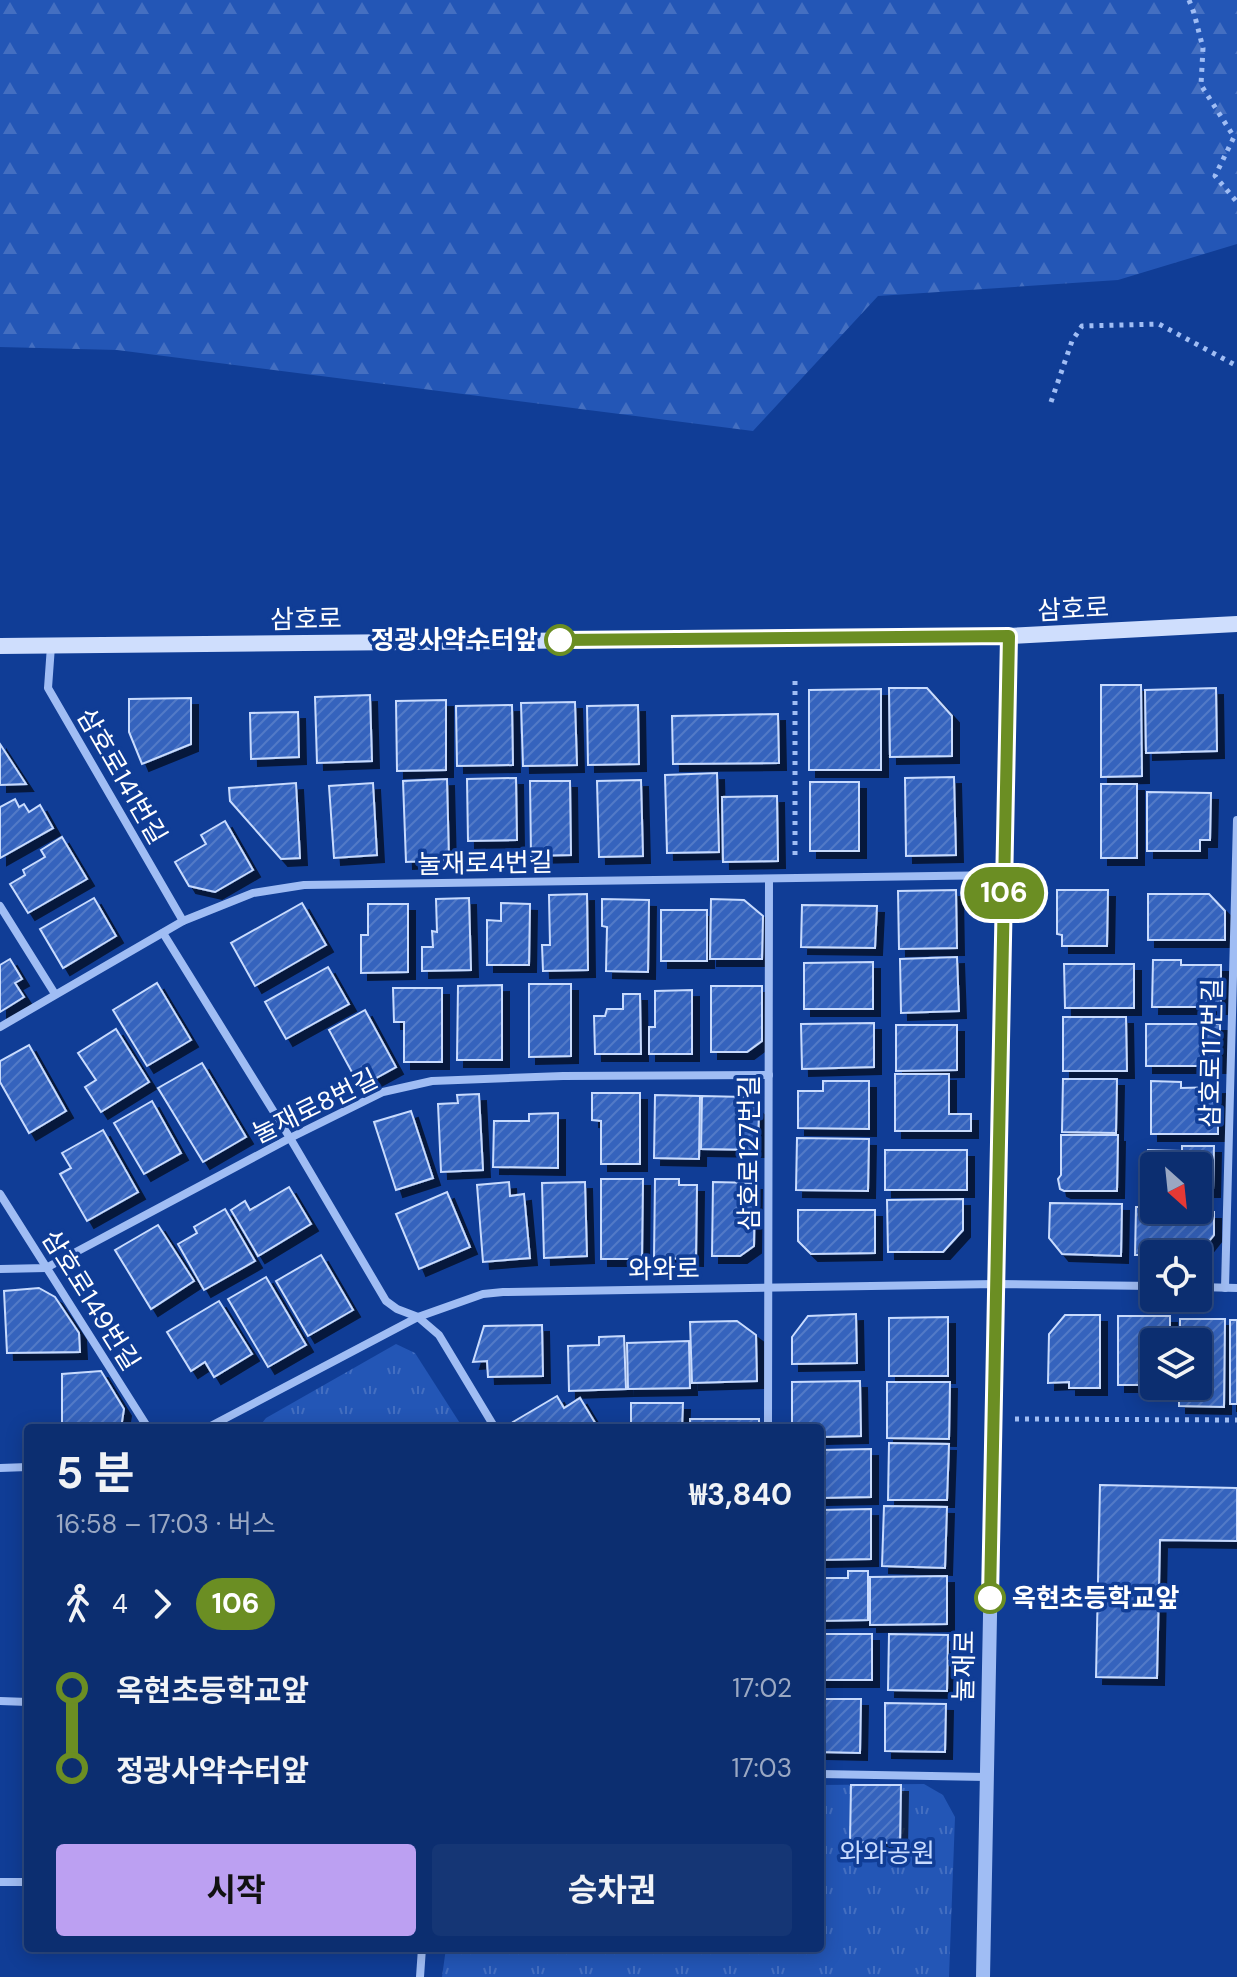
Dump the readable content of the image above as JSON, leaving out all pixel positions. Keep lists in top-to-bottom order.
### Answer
{
  "streets": {
    "main road": ["삼호로"],
    "street": [
      "삼호로141번길",
      "눌재로4번길",
      "삼호로117번길",
      "눌재로8번길",
      "삼호로127번길",
      "와와로",
      "삼호로149번길",
      "눌재로"
    ]
  },
  "crossings": [
    ["삼호로", "삼호로141번길"],
    ["삼호로", "눌재로"],
    ["삼호로141번길", "눌재로4번길"],
    ["눌재로4번길", "삼호로127번길"],
    ["눌재로4번길", "눌재로"],
    ["눌재로8번길", "삼호로127번길"],
    ["눌재로8번길", "삼호로149번길"],
    ["삼호로127번길", "와와로"],
    ["와와로", "눌재로"]
  ],
  "parks": ["와와공원"],
  "places": ["정광사약수터앞", "옥현초등학교앞"],
  "lines": ["bus line 106"],
  "north": "bottom right",
  "page": {
    "on_map": "106",
    "heading": ["5 분", "16:58 – 17:03 · 버스", "₩3,840"],
    "legs": ["4", "106"],
    "list": [
      {
        "name": "옥현초등학교앞",
        "value": "17:02"
      },
      {
        "name": "정광사약수터앞",
        "value": "17:03"
      }
    ],
    "buttons": ["시작", "승차권"]
  }
}
